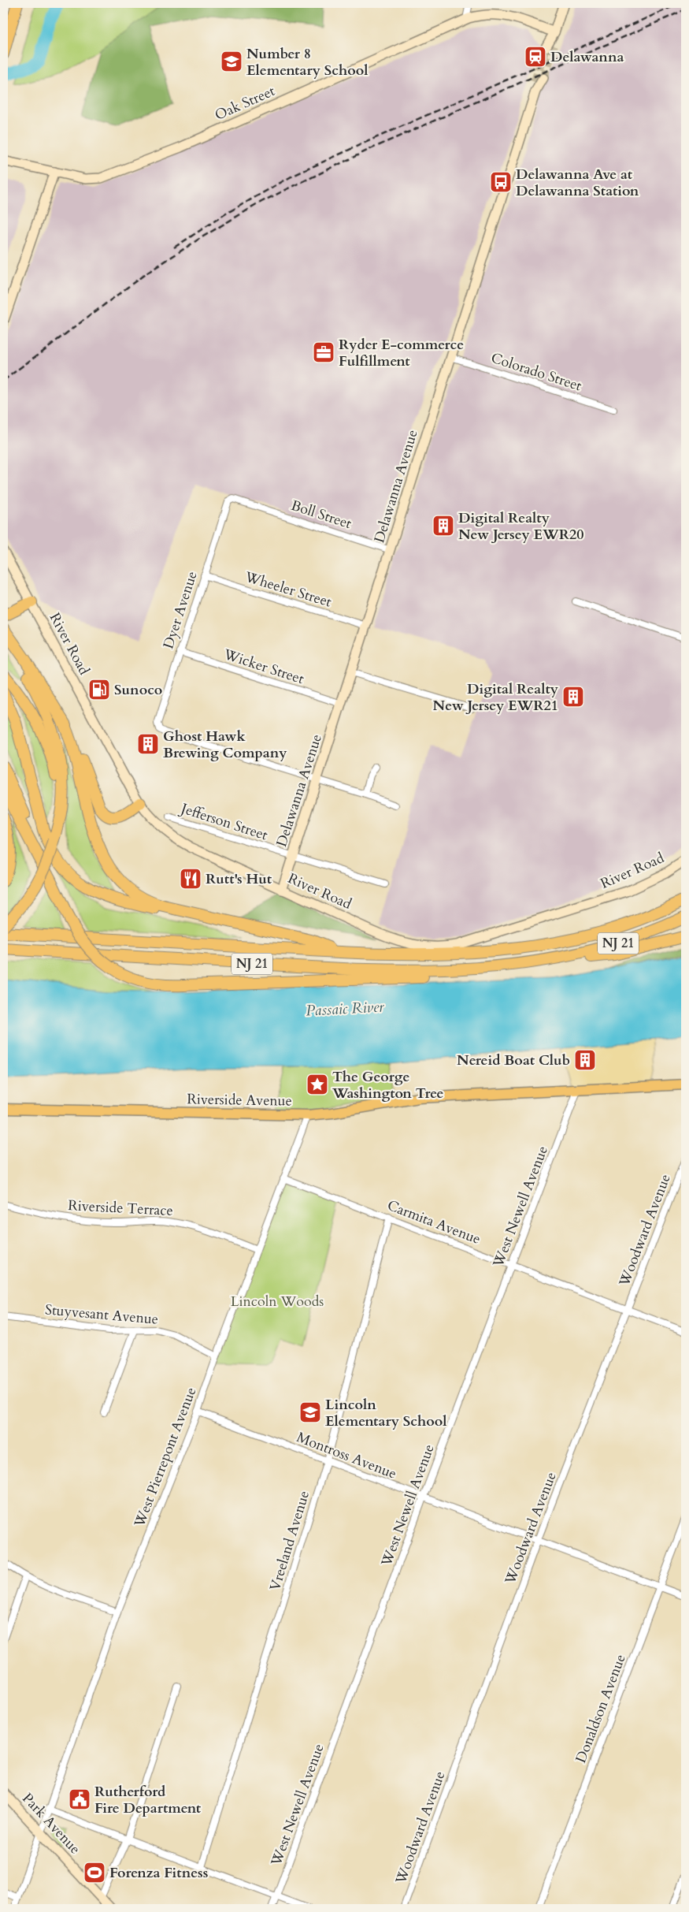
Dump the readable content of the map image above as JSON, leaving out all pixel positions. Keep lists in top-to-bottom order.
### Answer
{
  "streets": {
    "highway": ["NJ 21"],
    "main road": ["Riverside Avenue"],
    "street": [
      "Oak Street",
      "Colorado Street",
      "Delawanna Avenue",
      "Boll Street",
      "Wheeler Street",
      "Dyer Avenue",
      "River Road",
      "Wicker Street",
      "Jefferson Street",
      "West Newell Avenue",
      "Riverside Terrace",
      "Carmita Avenue",
      "Woodward Avenue",
      "Stuyvesant Avenue",
      "Montross Avenue",
      "West Pierrepont Avenue",
      "Vreeland Avenue",
      "Donaldson Avenue",
      "Park Avenue"
    ]
  },
  "crossings": [
    ["Colorado Street", "Delawanna Avenue"],
    ["Delawanna Avenue", "Boll Street"],
    ["Delawanna Avenue", "Wheeler Street"],
    ["Delawanna Avenue", "Dyer Avenue"],
    ["Delawanna Avenue", "River Road"],
    ["Delawanna Avenue", "Wicker Street"],
    ["Delawanna Avenue", "Jefferson Street"],
    ["Boll Street", "Dyer Avenue"],
    ["Wheeler Street", "Dyer Avenue"],
    ["Dyer Avenue", "Wicker Street"],
    ["Riverside Avenue", "West Newell Avenue"],
    ["Riverside Avenue", "West Pierrepont Avenue"],
    ["West Newell Avenue", "Carmita Avenue"],
    ["West Newell Avenue", "Montross Avenue"],
    ["Riverside Terrace", "West Pierrepont Avenue"],
    ["Carmita Avenue", "Woodward Avenue"],
    ["Carmita Avenue", "West Pierrepont Avenue"],
    ["Carmita Avenue", "Vreeland Avenue"],
    ["Woodward Avenue", "Montross Avenue"],
    ["Stuyvesant Avenue", "West Pierrepont Avenue"],
    ["Montross Avenue", "West Pierrepont Avenue"],
    ["Montross Avenue", "Vreeland Avenue"],
    ["Montross Avenue", "Donaldson Avenue"],
    ["West Pierrepont Avenue", "Park Avenue"]
  ],
  "water": ["Passaic River"],
  "parks": ["Lincoln Woods"],
  "places": {
    "station": ["Delawanna"],
    "school or university": ["Number 8 Elementary School", "Lincoln Elementary School"],
    "bus stop": ["Delawanna Ave at Delawanna Station"],
    "office": ["Ryder E-commerce Fulfillment"],
    "building": [
      "Digital Realty New Jersey EWR20",
      "Digital Realty New Jersey EWR21",
      "Ghost Hawk Brewing Company",
      "Nereid Boat Club"
    ],
    "fuel station": ["Sunoco"],
    "restaurant": ["Rutt's Hut"],
    "place": ["The George Washington Tree"],
    "public building": ["Rutherford Fire Department"],
    "sports": ["Forenza Fitness"]
  }
}
